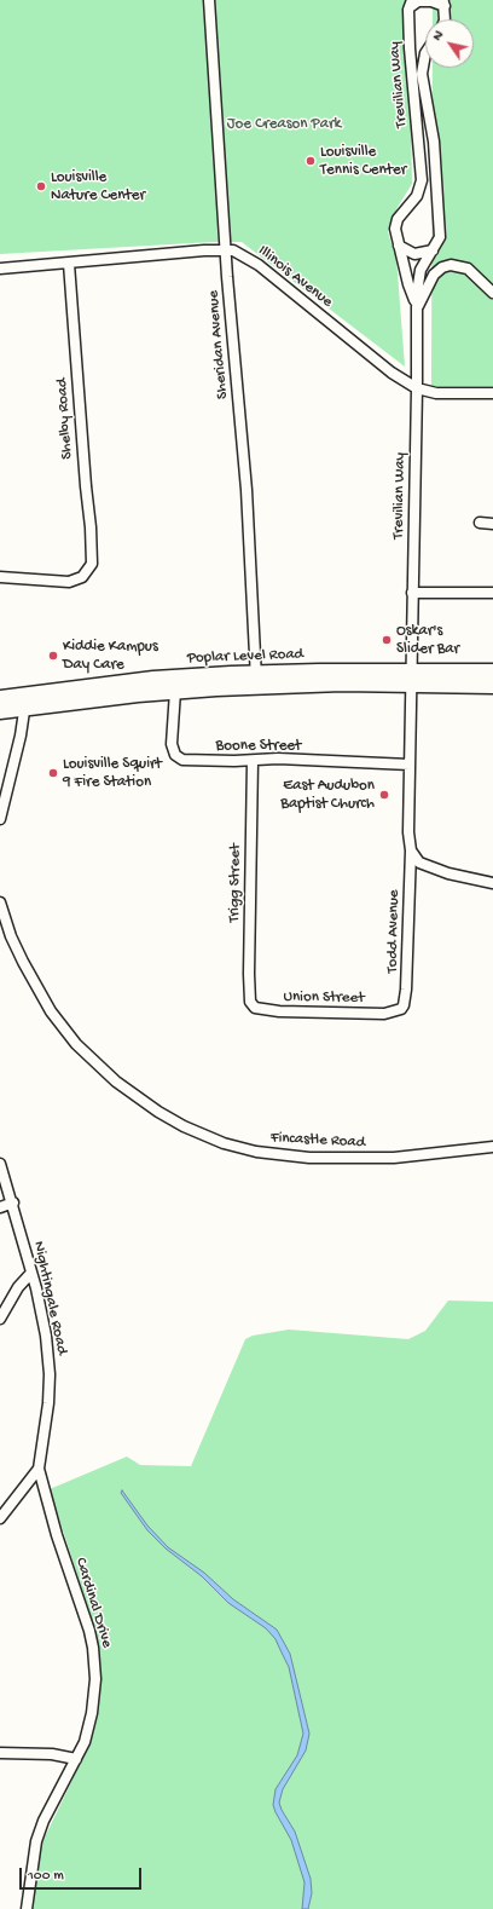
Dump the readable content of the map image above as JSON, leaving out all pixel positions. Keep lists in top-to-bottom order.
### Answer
{
  "streets": {
    "main road": ["Poplar Level Road"],
    "street": [
      "Trevilian Way",
      "Illinois Avenue",
      "Sheridan Avenue",
      "Shelby Road",
      "Boone Street",
      "Trigg Street",
      "Todd Avenue",
      "Union Street",
      "Fincastle Road",
      "Nightingale Road",
      "Cardinal Drive"
    ]
  },
  "crossings": [
    ["Trevilian Way", "Illinois Avenue"],
    ["Trevilian Way", "Poplar Level Road"],
    ["Trevilian Way", "Boone Street"],
    ["Trevilian Way", "Todd Avenue"],
    ["Illinois Avenue", "Sheridan Avenue"],
    ["Illinois Avenue", "Shelby Road"],
    ["Sheridan Avenue", "Poplar Level Road"],
    ["Poplar Level Road", "Boone Street"],
    ["Boone Street", "Trigg Street"],
    ["Boone Street", "Todd Avenue"],
    ["Trigg Street", "Union Street"],
    ["Todd Avenue", "Union Street"],
    ["Nightingale Road", "Cardinal Drive"]
  ],
  "parks": ["Joe Creason Park"],
  "places": [
    "Louisville Tennis Center",
    "Louisville Nature Center",
    "Oskar's Slider Bar",
    "Kiddie Kampus Day Care",
    "Louisville Squirt 9 Fire Station",
    "East Audubon Baptist Church"
  ],
  "scale_bar": "100 m",
  "north": "top left"
}
